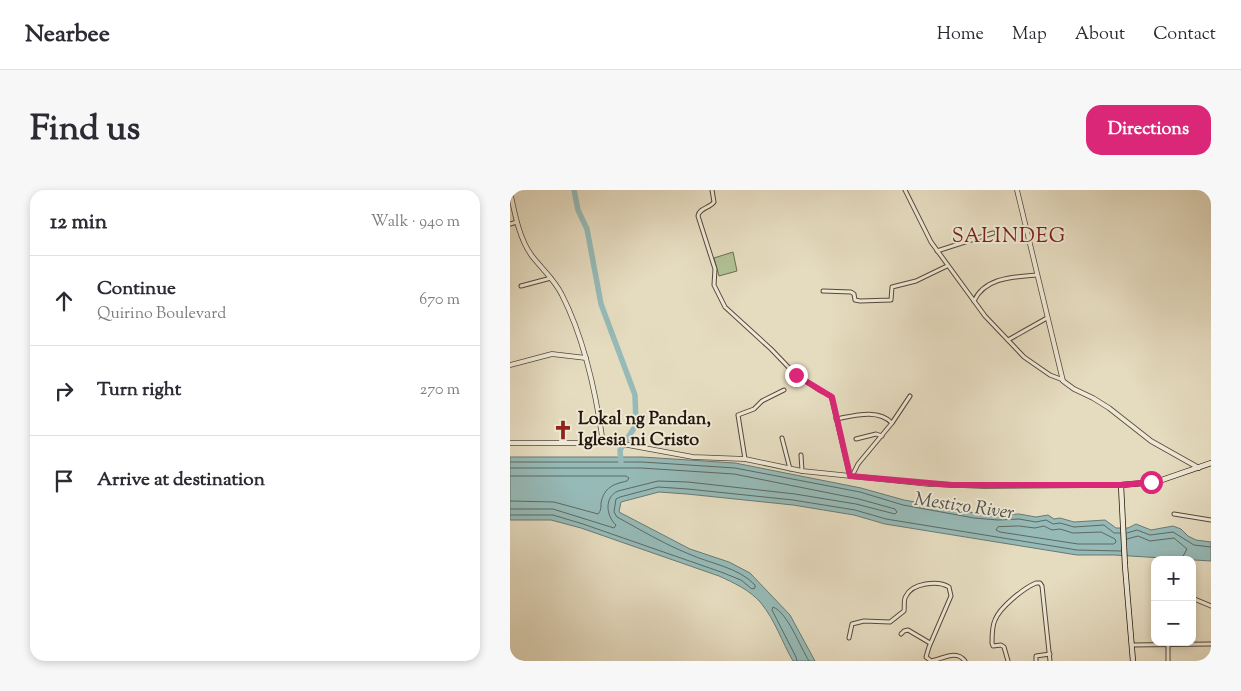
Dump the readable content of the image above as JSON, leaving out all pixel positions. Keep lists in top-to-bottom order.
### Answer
{
  "districts": ["SALINDEG"],
  "water": ["Mestizo River"],
  "places": {
    "church": ["Lokal ng Pandan, Iglesia ni Cristo"]
  },
  "page": {
    "header": "Nearbee",
    "nav": [
      "Home",
      "Map",
      "About",
      "Contact"
    ],
    "title": "Find us",
    "buttons": "Directions",
    "heading": ["12 min", "Walk · 940 m"],
    "list": [
      ["Continue", "Quirino Boulevard", "670 m"],
      ["Turn right", "270 m"],
      "Arrive at destination"
    ],
    "map_buttons": ["+", "−"]
  }
}
